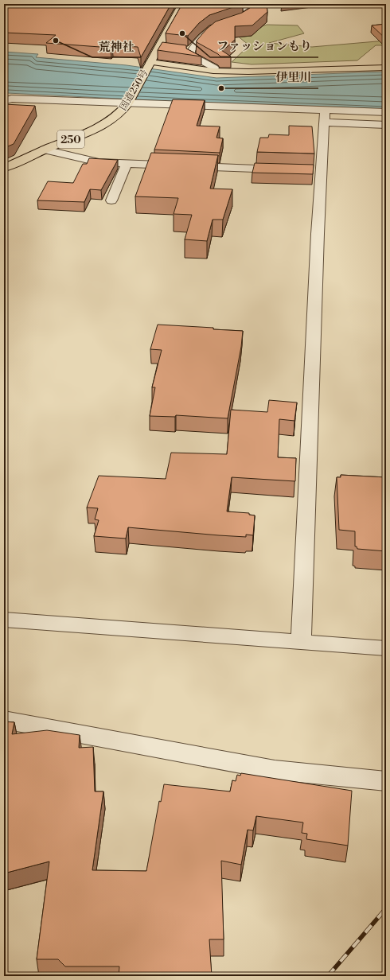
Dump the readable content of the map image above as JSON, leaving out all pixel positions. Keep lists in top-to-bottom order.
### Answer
{
  "streets": {
    "main road": ["国道250号", "250"]
  },
  "places": ["ファッションもり", "荒神社", "伊里川"]
}
